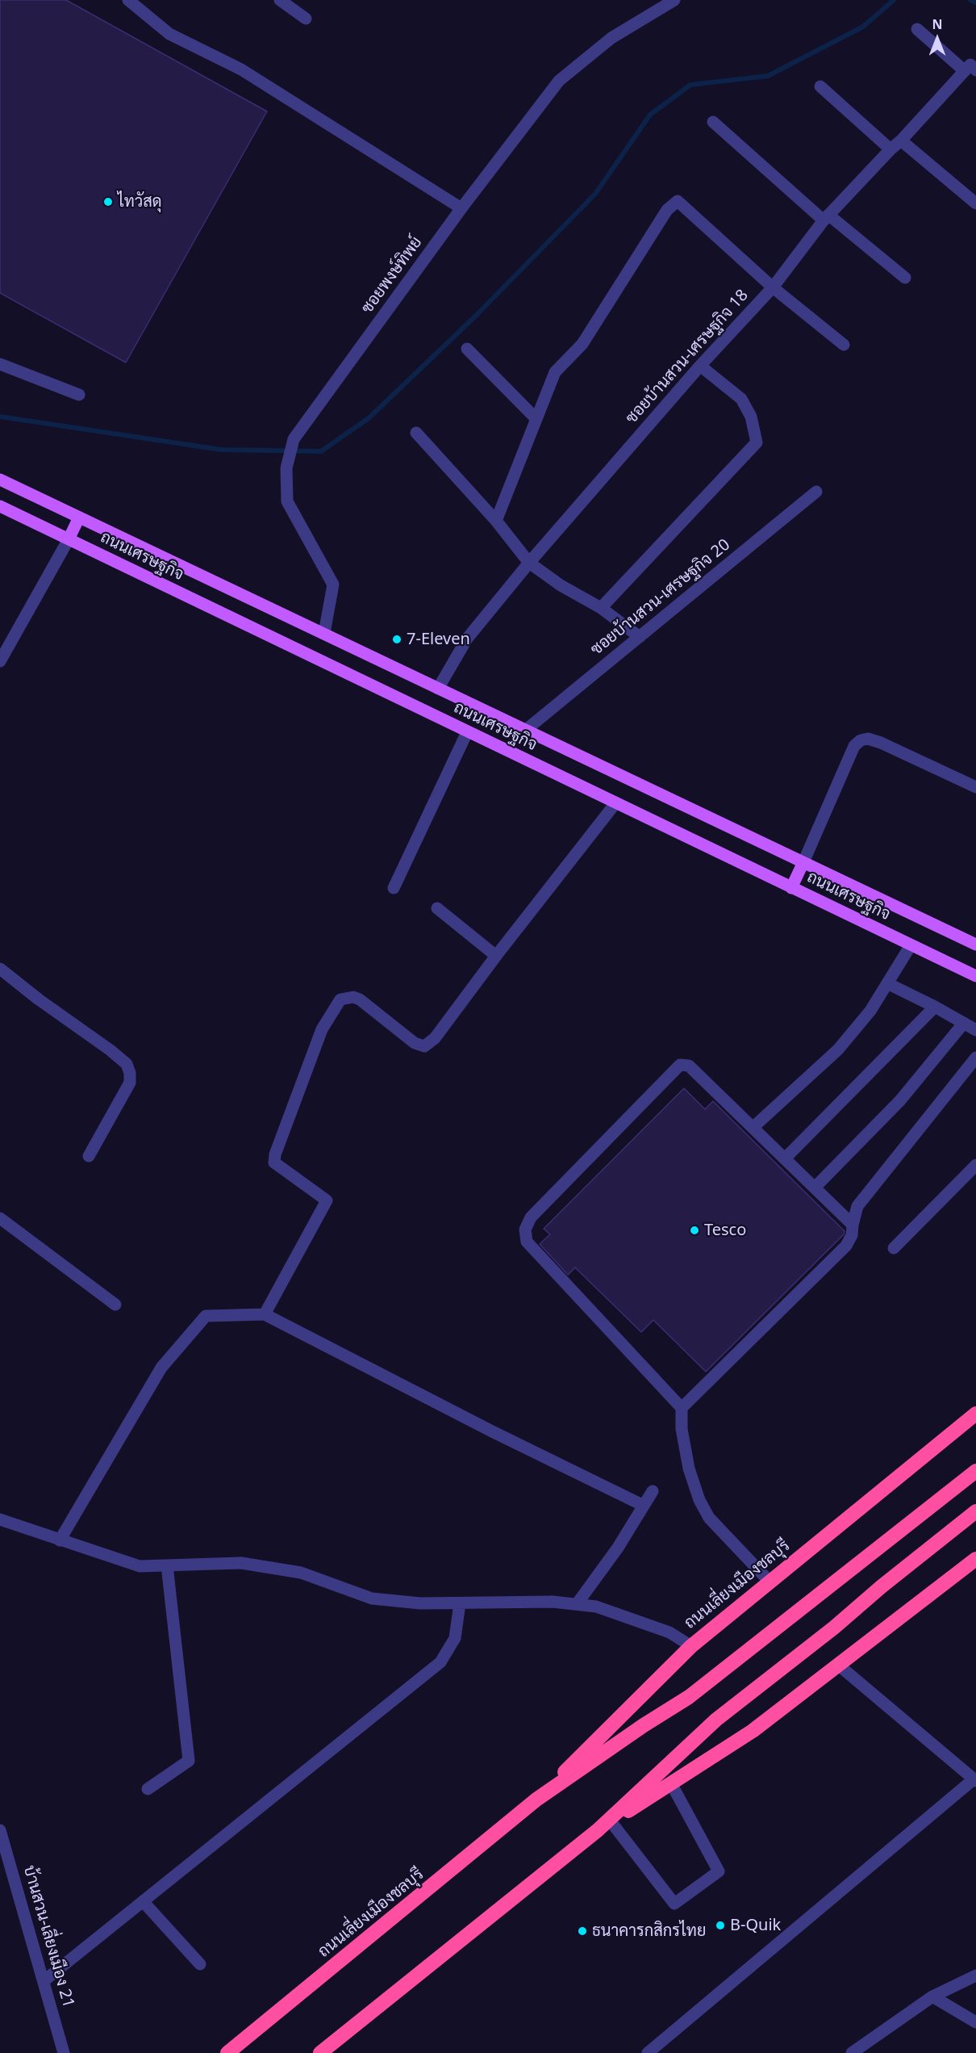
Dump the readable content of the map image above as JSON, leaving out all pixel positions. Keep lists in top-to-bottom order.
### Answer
{
  "streets": {
    "highway": ["ถนนเลี่ยงเมืองชลบุรี"],
    "main road": ["ถนนเศรษฐกิจ"],
    "street": [
      "ซอยพงษ์ทิพย์",
      "ซอยบ้านสวน-เศรษฐกิจ 18",
      "ซอยบ้านสวน-เศรษฐกิจ 20",
      "บ้านสวน-เลี่ยงเมือง 21"
    ]
  },
  "crossings": [
    ["ซอยพงษ์ทิพย์", "ถนนเศรษฐกิจ"],
    ["ซอยบ้านสวน-เศรษฐกิจ 18", "ถนนเศรษฐกิจ"],
    ["ถนนเศรษฐกิจ", "ซอยบ้านสวน-เศรษฐกิจ 20"]
  ],
  "places": [
    "ไทวัสดุ",
    "7-Eleven",
    "Tesco",
    "B-Quik",
    "ธนาคารกสิกรไทย"
  ],
  "north": "top"
}
